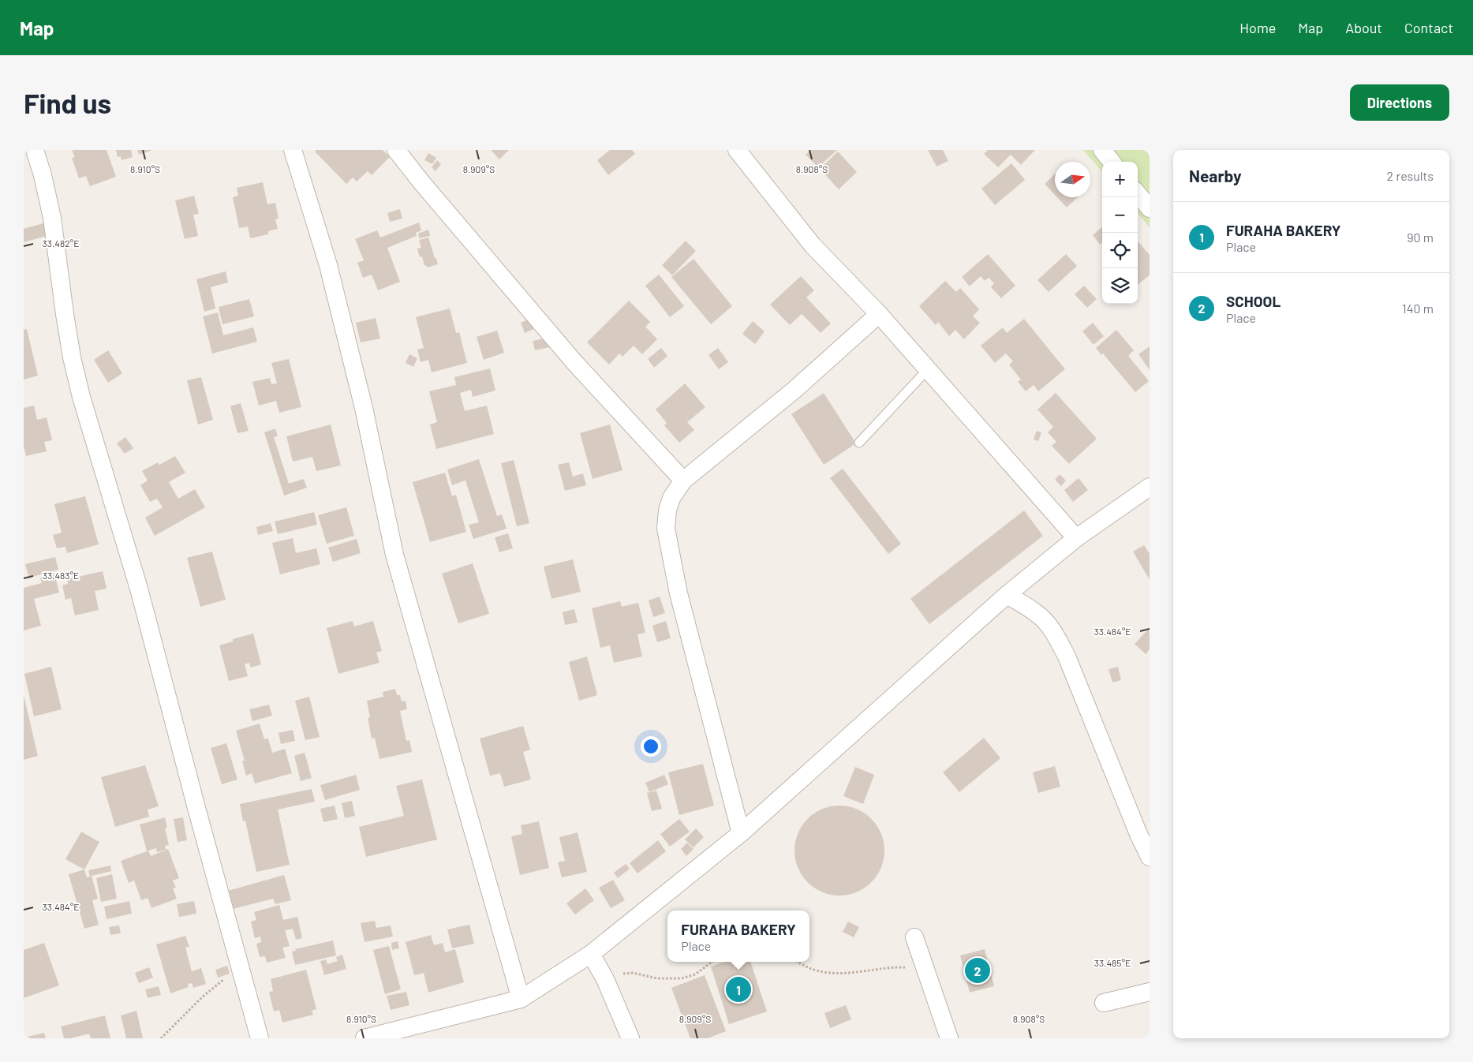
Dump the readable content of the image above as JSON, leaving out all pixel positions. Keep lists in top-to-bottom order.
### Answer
{
  "north": "right",
  "page": {
    "header": "Map",
    "nav": [
      "Home",
      "Map",
      "About",
      "Contact"
    ],
    "buttons": "Directions",
    "title": "Find us",
    "heading": ["Nearby", "2 results"],
    "map_buttons": ["+", "−"],
    "list": [
      {
        "mark": "1",
        "name": "FURAHA BAKERY",
        "note": "Place",
        "value": "90 m"
      },
      {
        "mark": "2",
        "name": "SCHOOL",
        "note": "Place",
        "value": "140 m"
      }
    ],
    "popup": ["FURAHA BAKERY", "Place"],
    "pins": ["2", "1"]
  },
  "coordinates": [
    "8.910°S",
    "8.909°S",
    "8.908°S",
    "33.482°E",
    "33.483°E",
    "33.484°E",
    "33.485°E"
  ]
}
